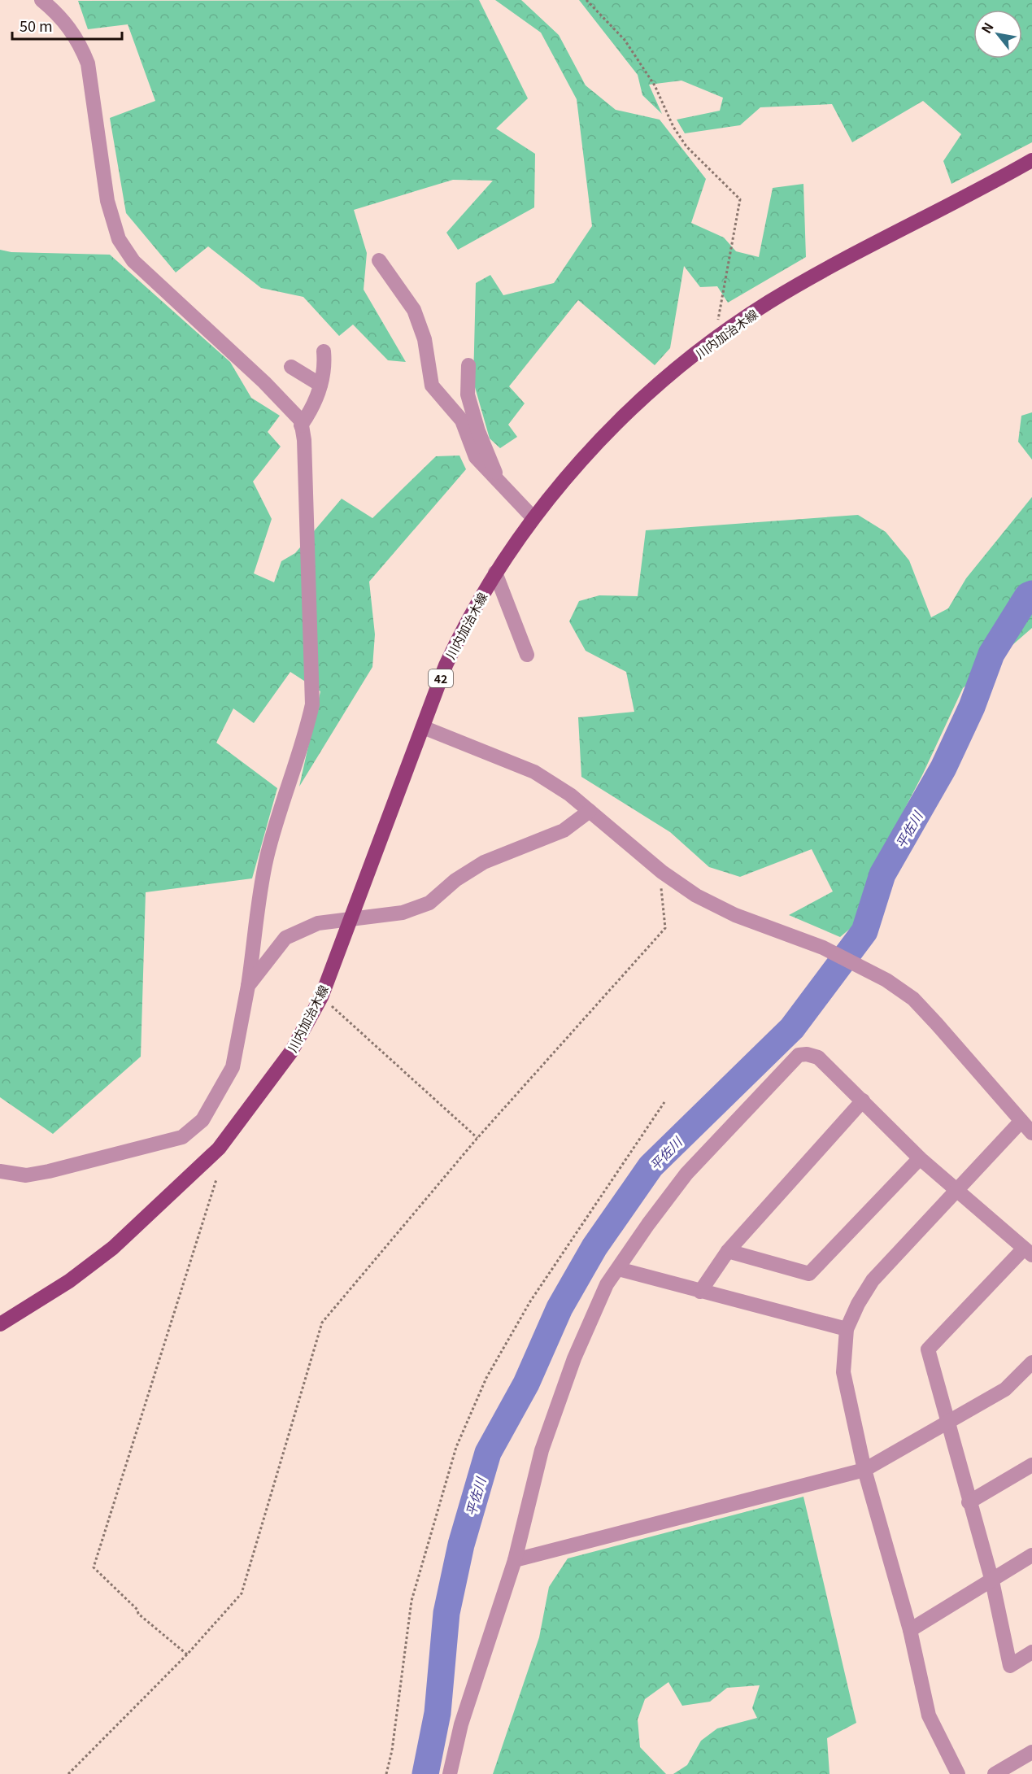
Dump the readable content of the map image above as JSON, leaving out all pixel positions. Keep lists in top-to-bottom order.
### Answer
{
  "streets": {
    "main road": ["川内加治木線", "42"]
  },
  "water": ["平佐川"],
  "scale_bar": "50 m",
  "north": "top left"
}
